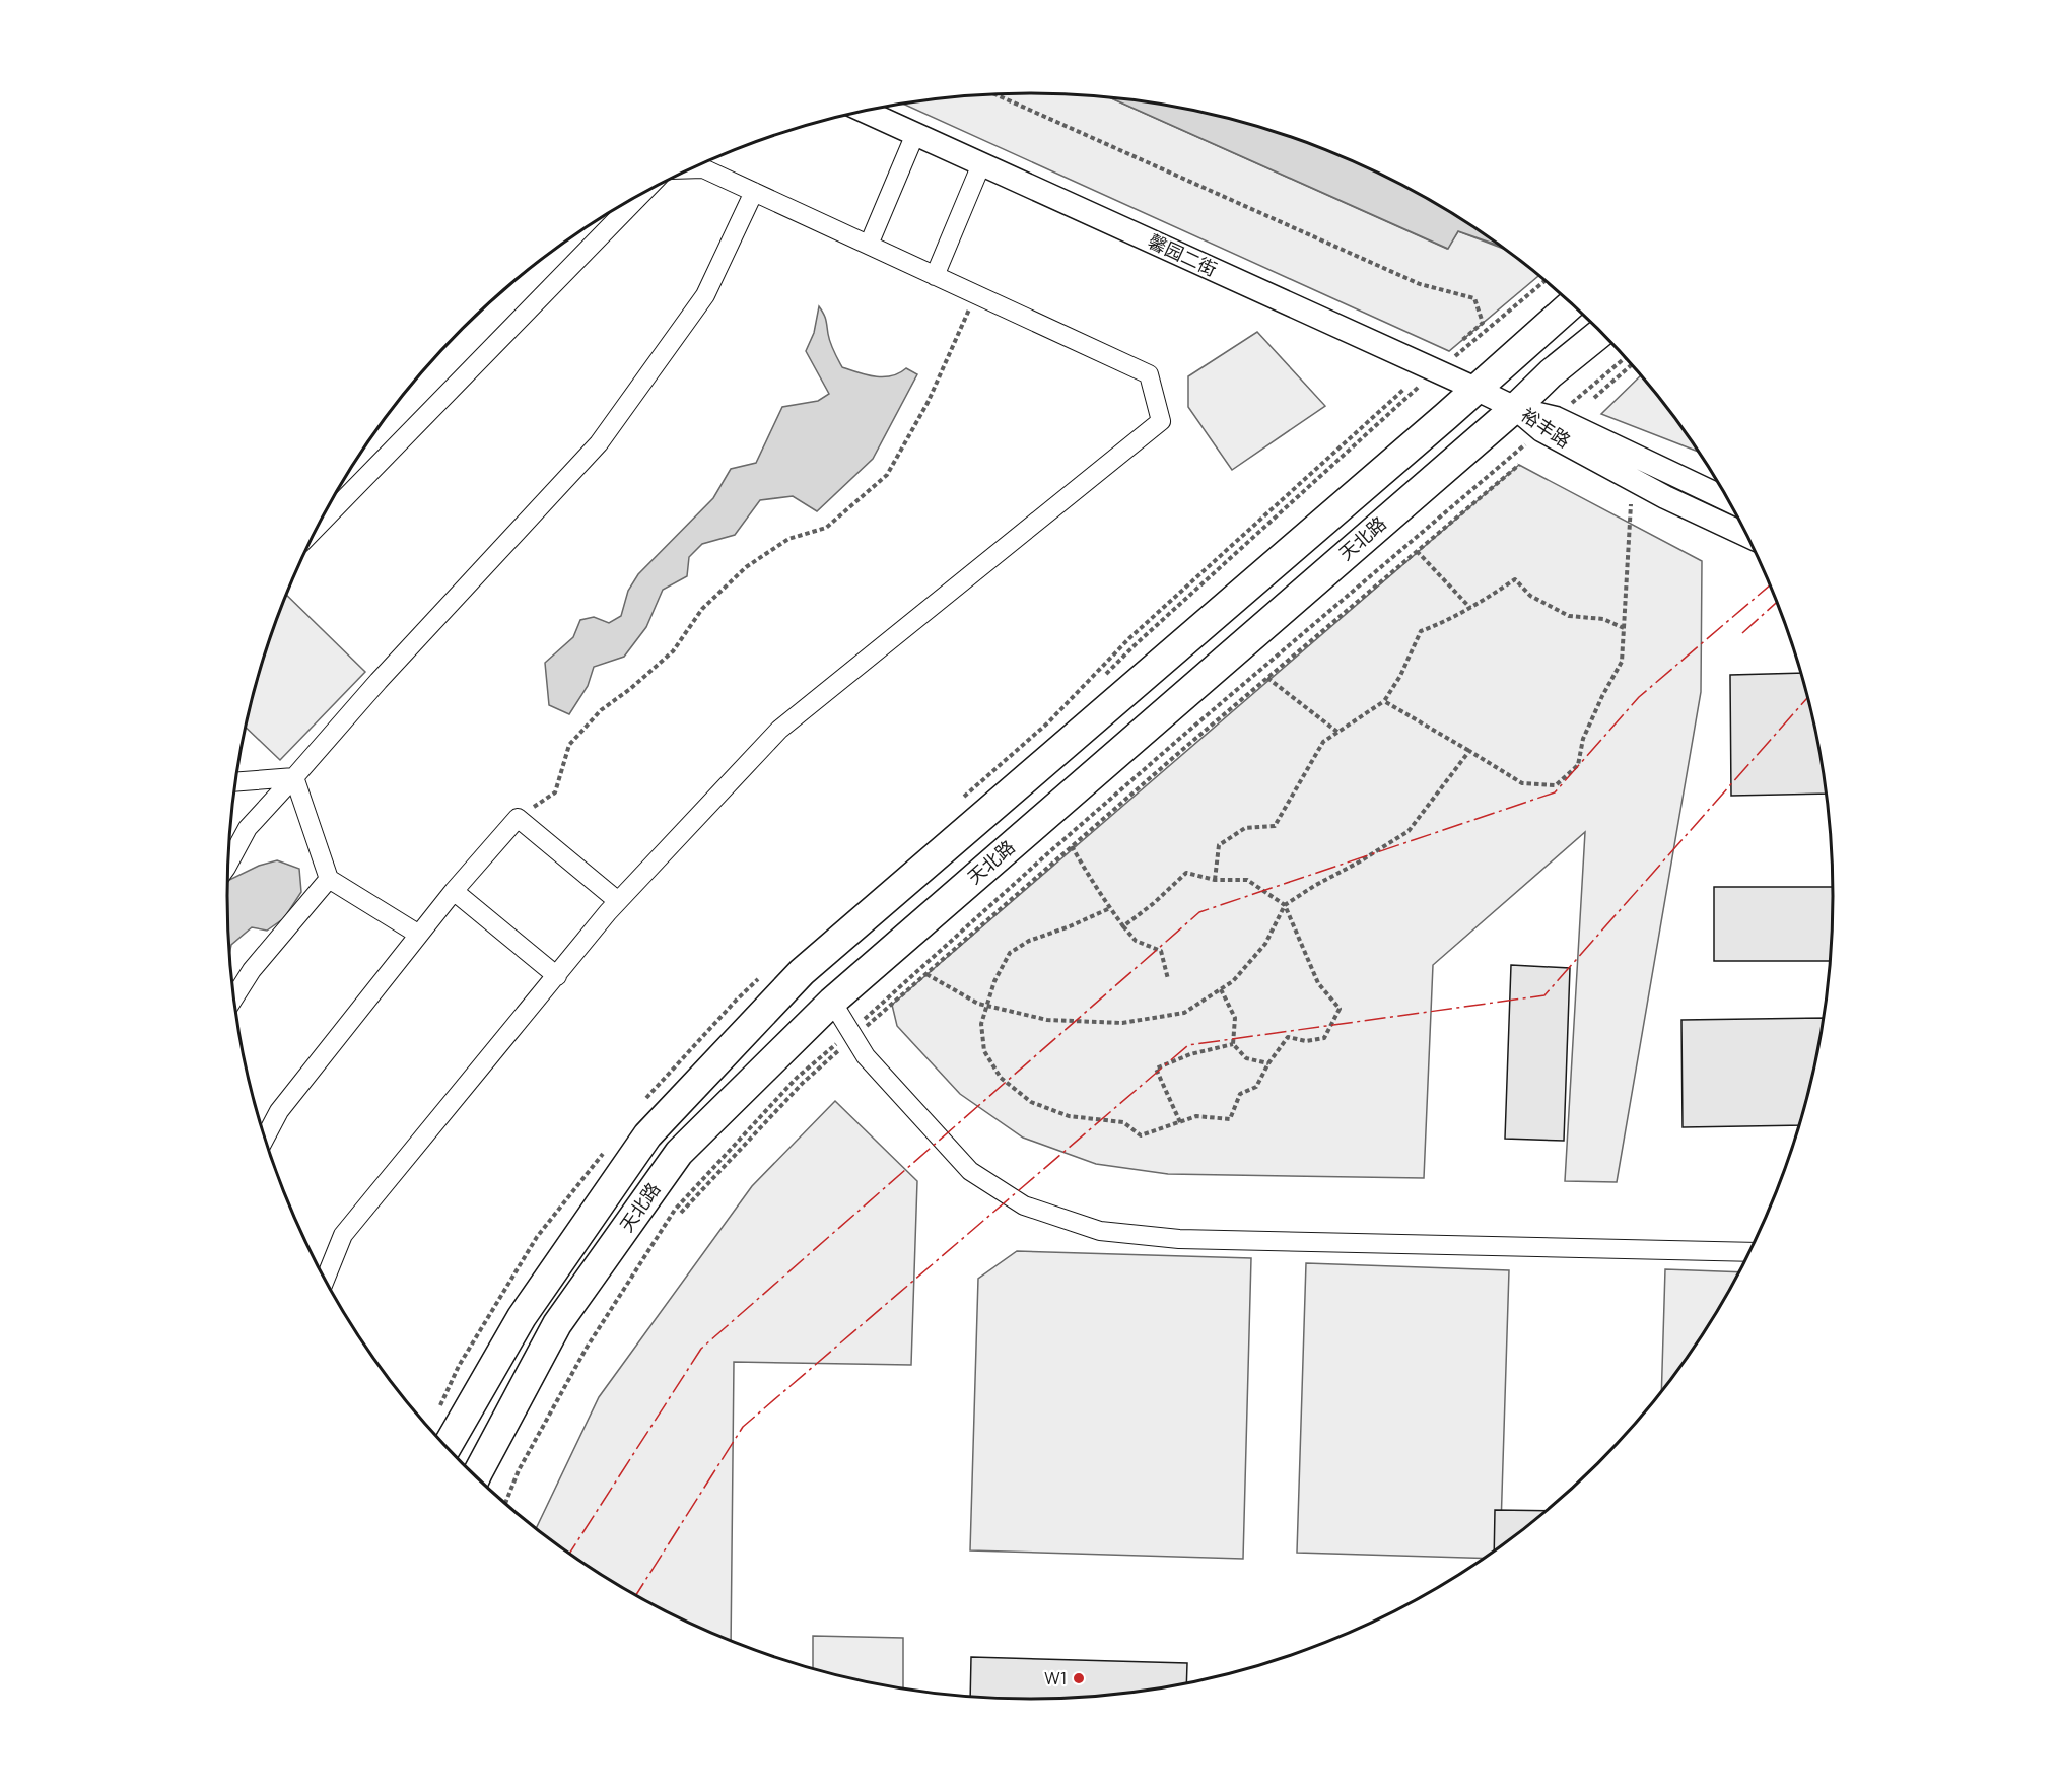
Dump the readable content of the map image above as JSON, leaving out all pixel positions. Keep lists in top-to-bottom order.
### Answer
{
  "streets": {
    "main road": ["天北路"],
    "street": ["馨园二街", "裕丰路"]
  },
  "crossings": [
    ["馨园二街", "裕丰路"],
    ["馨园二街", "天北路"],
    ["裕丰路", "天北路"]
  ],
  "places": ["W1"]
}
